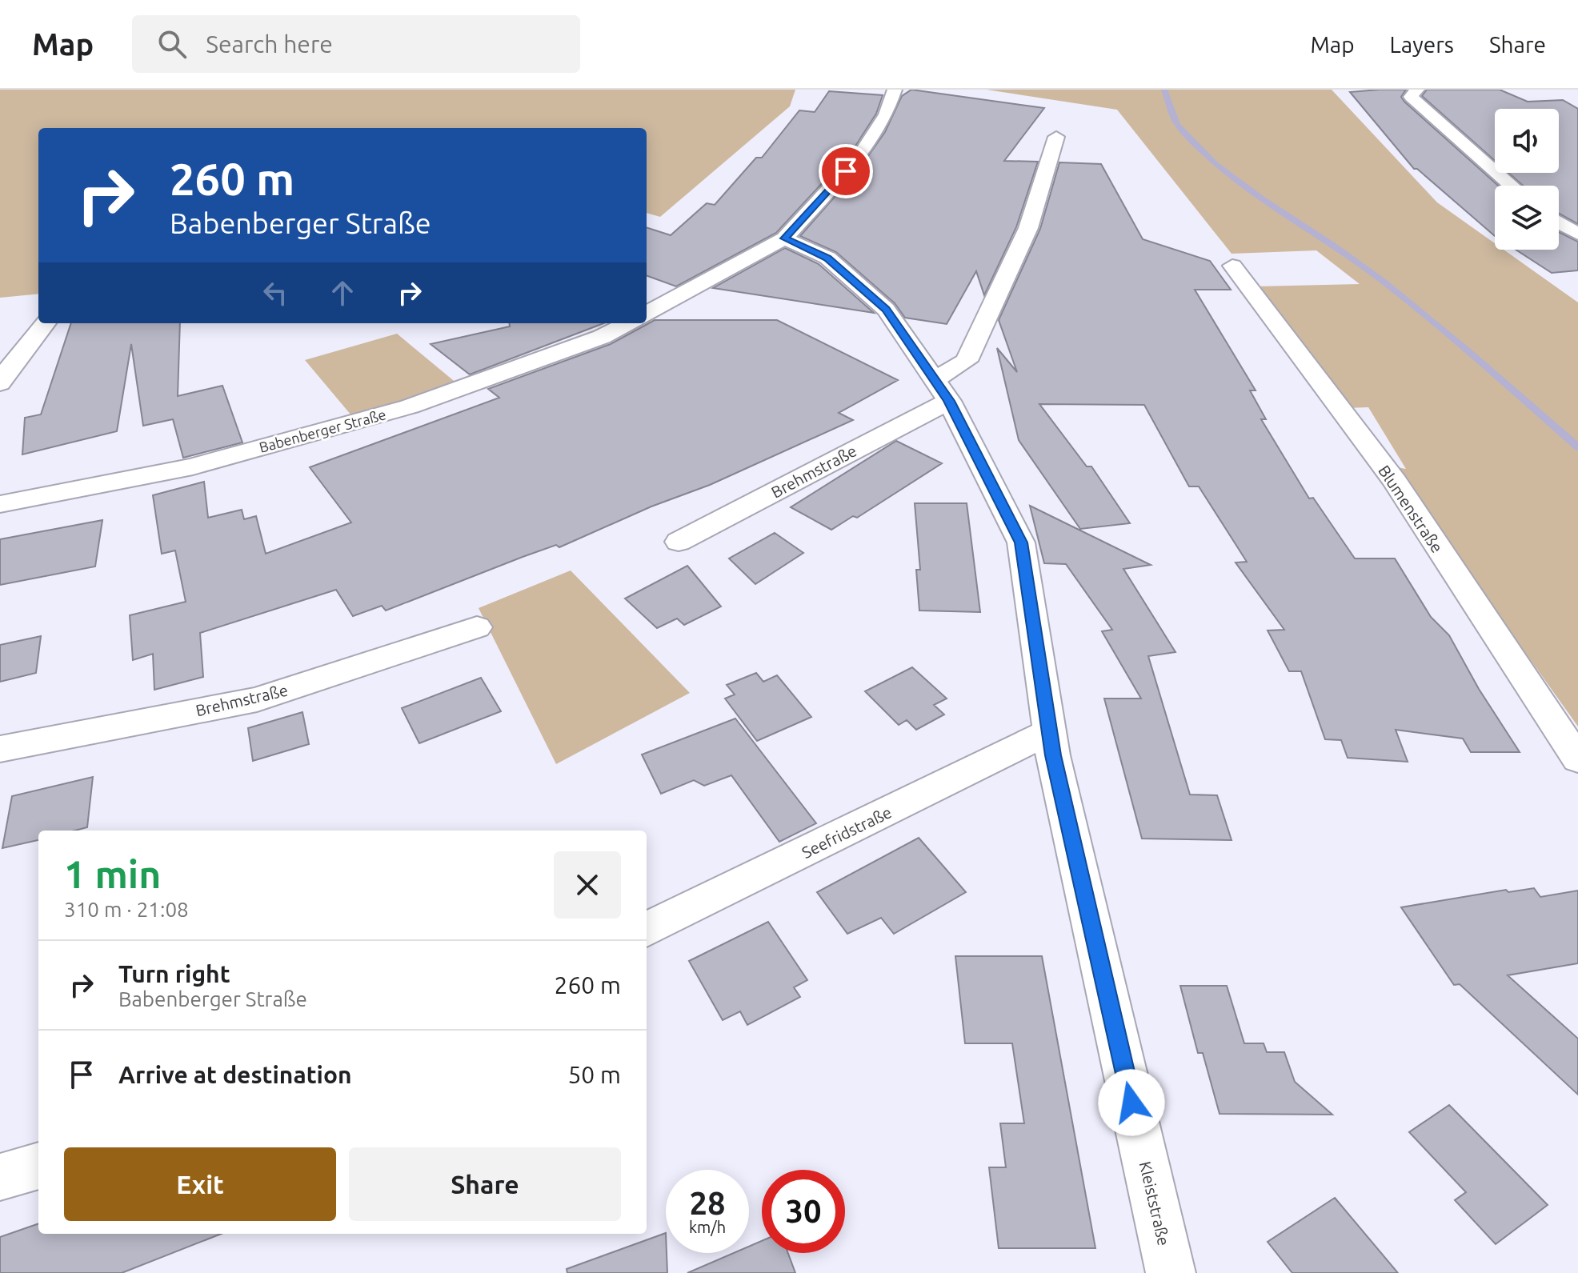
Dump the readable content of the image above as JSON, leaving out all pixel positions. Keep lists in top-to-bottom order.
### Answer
{
  "streets": {
    "street": [
      "Babenberger Straße",
      "Brehmstraße",
      "Blumenstraße",
      "Seefridstraße",
      "Kleiststraße"
    ]
  },
  "crossings": [
    ["Brehmstraße", "Kleiststraße"],
    ["Seefridstraße", "Kleiststraße"]
  ],
  "page": {
    "header": "Map",
    "search": "Search here",
    "nav": ["Map", "Layers", "Share"],
    "turn": ["260 m", "Babenberger Straße"],
    "heading": ["1 min", "310 m · 21:08"],
    "list": [
      {
        "name": "Turn right",
        "note": "Babenberger Straße",
        "value": "260 m"
      },
      {
        "name": "Arrive at destination",
        "value": "50 m"
      }
    ],
    "buttons": ["Exit", "Share"],
    "speed": "28 km/h",
    "limit": "30"
  }
}
